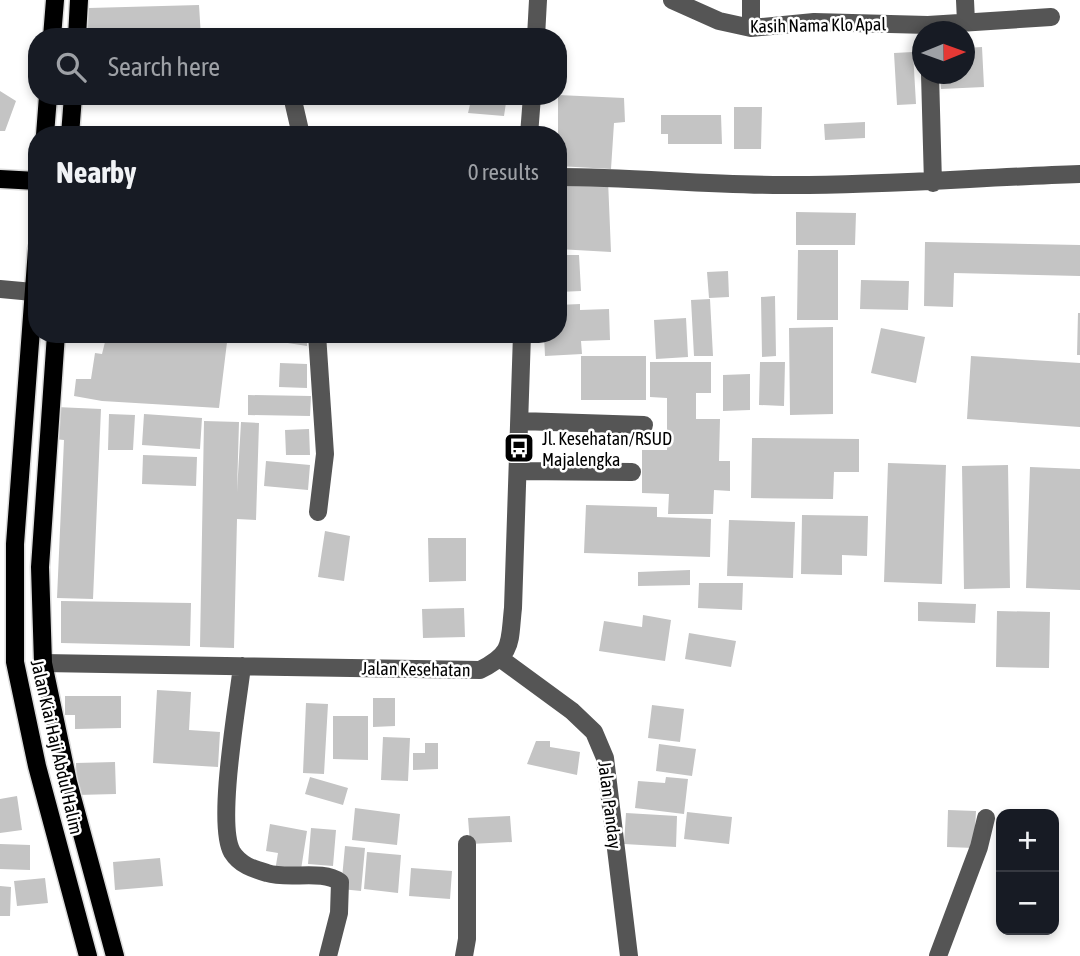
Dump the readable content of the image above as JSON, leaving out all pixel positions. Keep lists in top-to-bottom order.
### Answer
{
  "streets": {
    "main road": ["Jalan Kiai Haji Abdul Halim"],
    "street": ["Kasih Nama Klo Apal", "Jalan Kesehatan", "Jalan Panday"]
  },
  "crossings": [
    ["Jalan Kesehatan", "Jalan Kiai Haji Abdul Halim"],
    ["Jalan Kesehatan", "Jalan Panday"]
  ],
  "places": {
    "bus stop": ["Jl. Kesehatan/RSUD Majalengka"]
  },
  "north": "right",
  "page": {
    "search": "Search here",
    "heading": ["Nearby", "0 results"],
    "map_buttons": ["+", "−"]
  }
}
